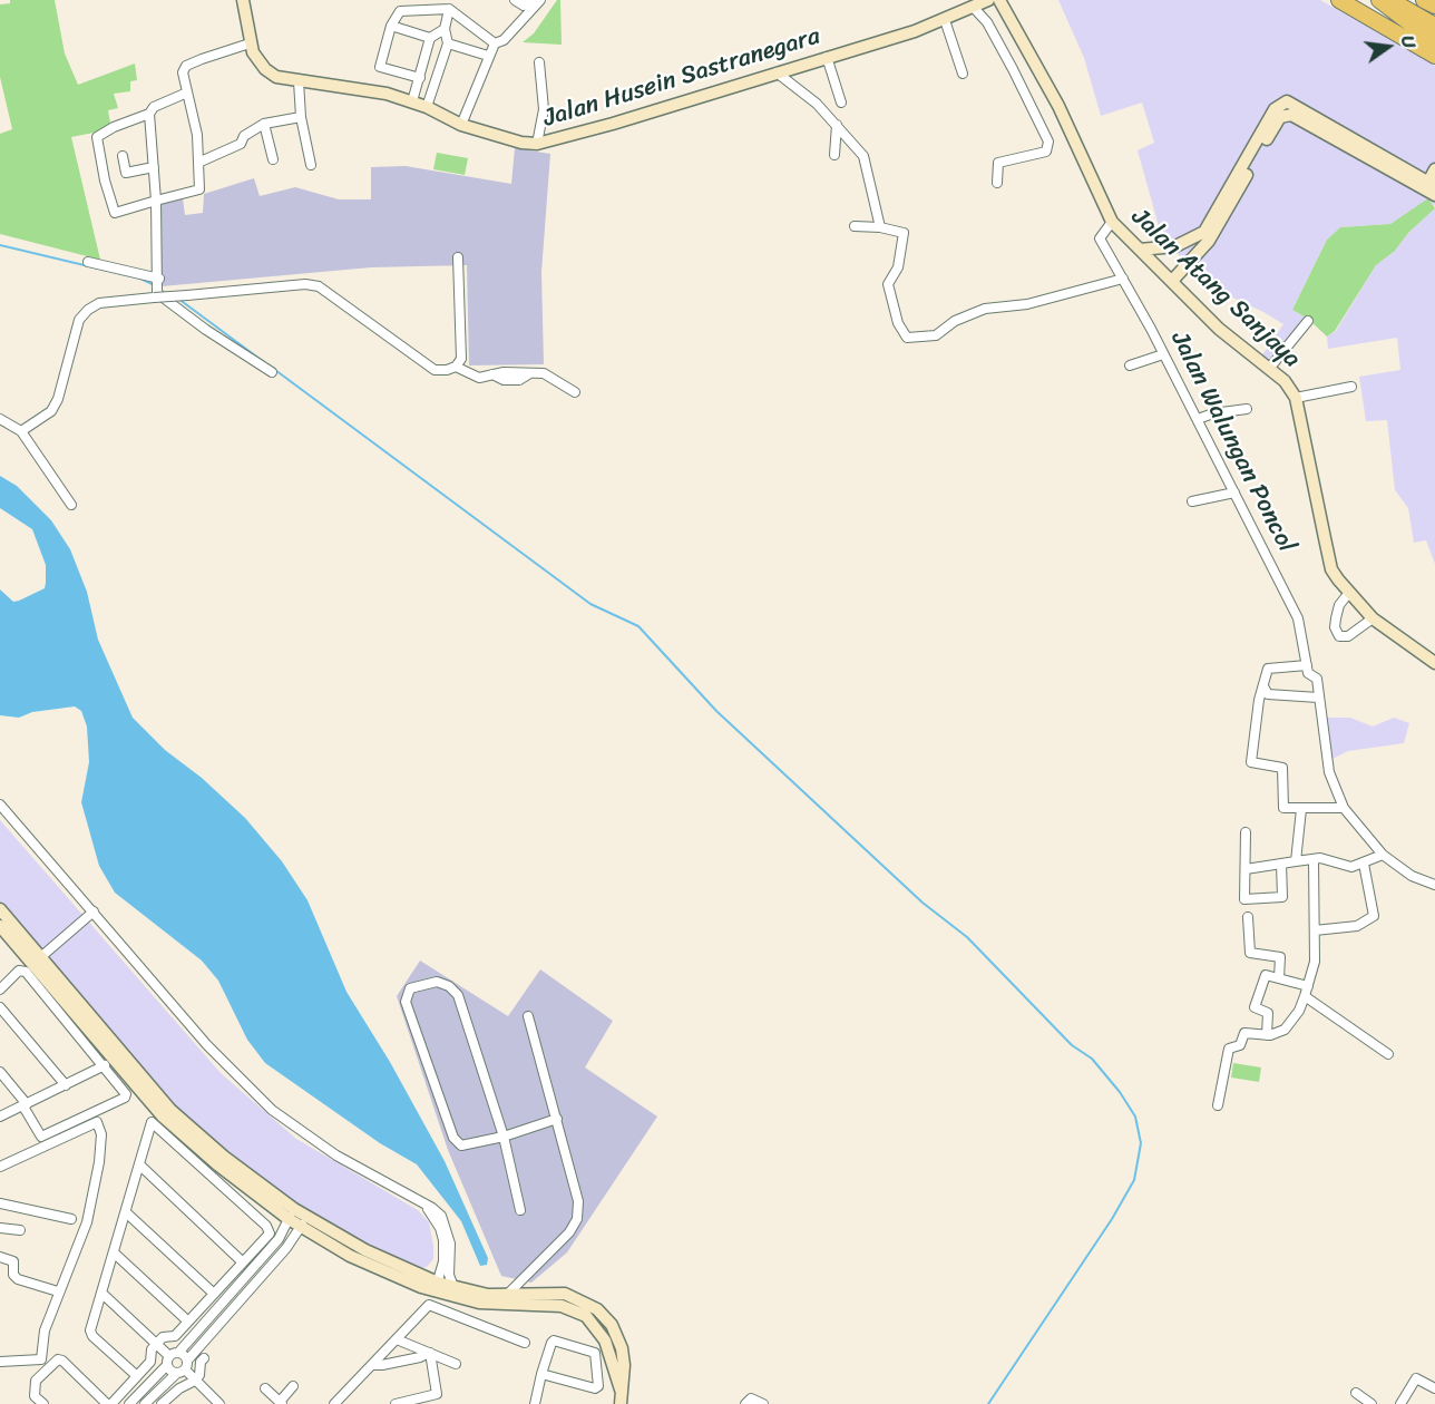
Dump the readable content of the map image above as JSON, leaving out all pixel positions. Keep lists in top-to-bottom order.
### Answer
{
  "streets": {
    "street": ["Jalan Husein Sastranegara", "Jalan Atang Sanjaya", "Jalan Walungan Poncol"]
  },
  "crossings": [
    ["Jalan Atang Sanjaya", "Jalan Walungan Poncol"]
  ],
  "north": "right"
}
